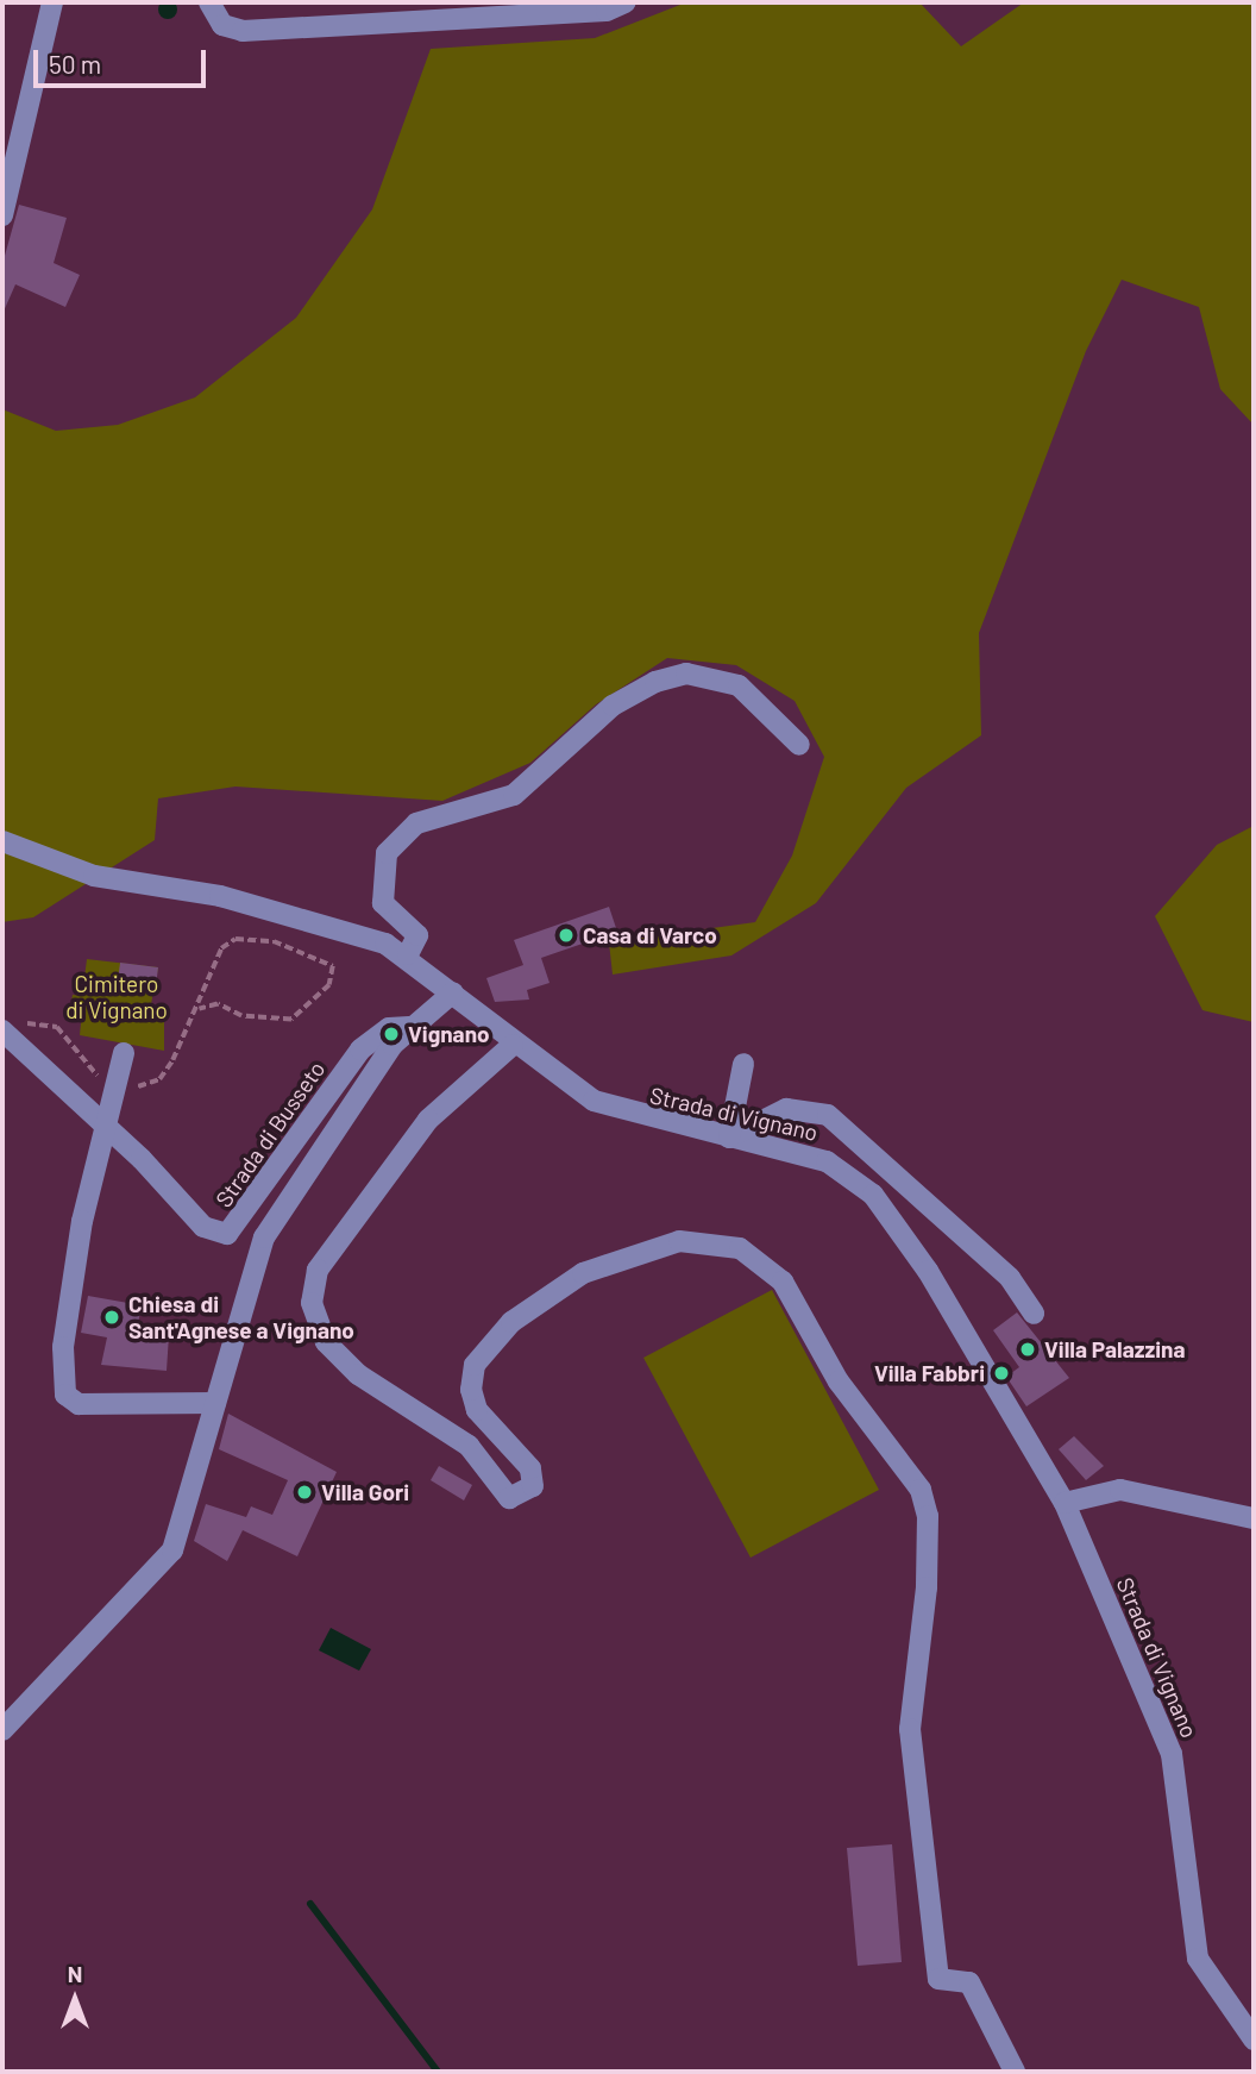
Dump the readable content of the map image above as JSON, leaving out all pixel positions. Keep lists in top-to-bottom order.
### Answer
{
  "streets": {
    "street": ["Strada di Vignano", "Strada di Busseto"]
  },
  "crossings": [
    ["Strada di Vignano", "Strada di Busseto"]
  ],
  "parks": ["Cimitero di Vignano"],
  "places": [
    "Casa di Varco",
    "Vignano",
    "Chiesa di Sant'Agnese a Vignano",
    "Villa Palazzina",
    "Villa Fabbri",
    "Villa Gori"
  ],
  "scale_bar": "50 m",
  "north": "top"
}
